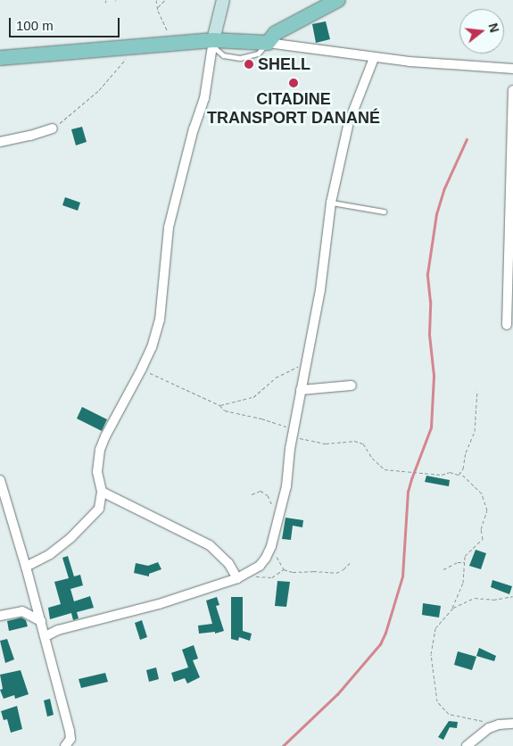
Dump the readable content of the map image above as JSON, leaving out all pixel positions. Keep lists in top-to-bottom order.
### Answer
{
  "places": ["SHELL", "CITADINE TRANSPORT DANANÉ"],
  "scale_bar": "100 m",
  "north": "right"
}
